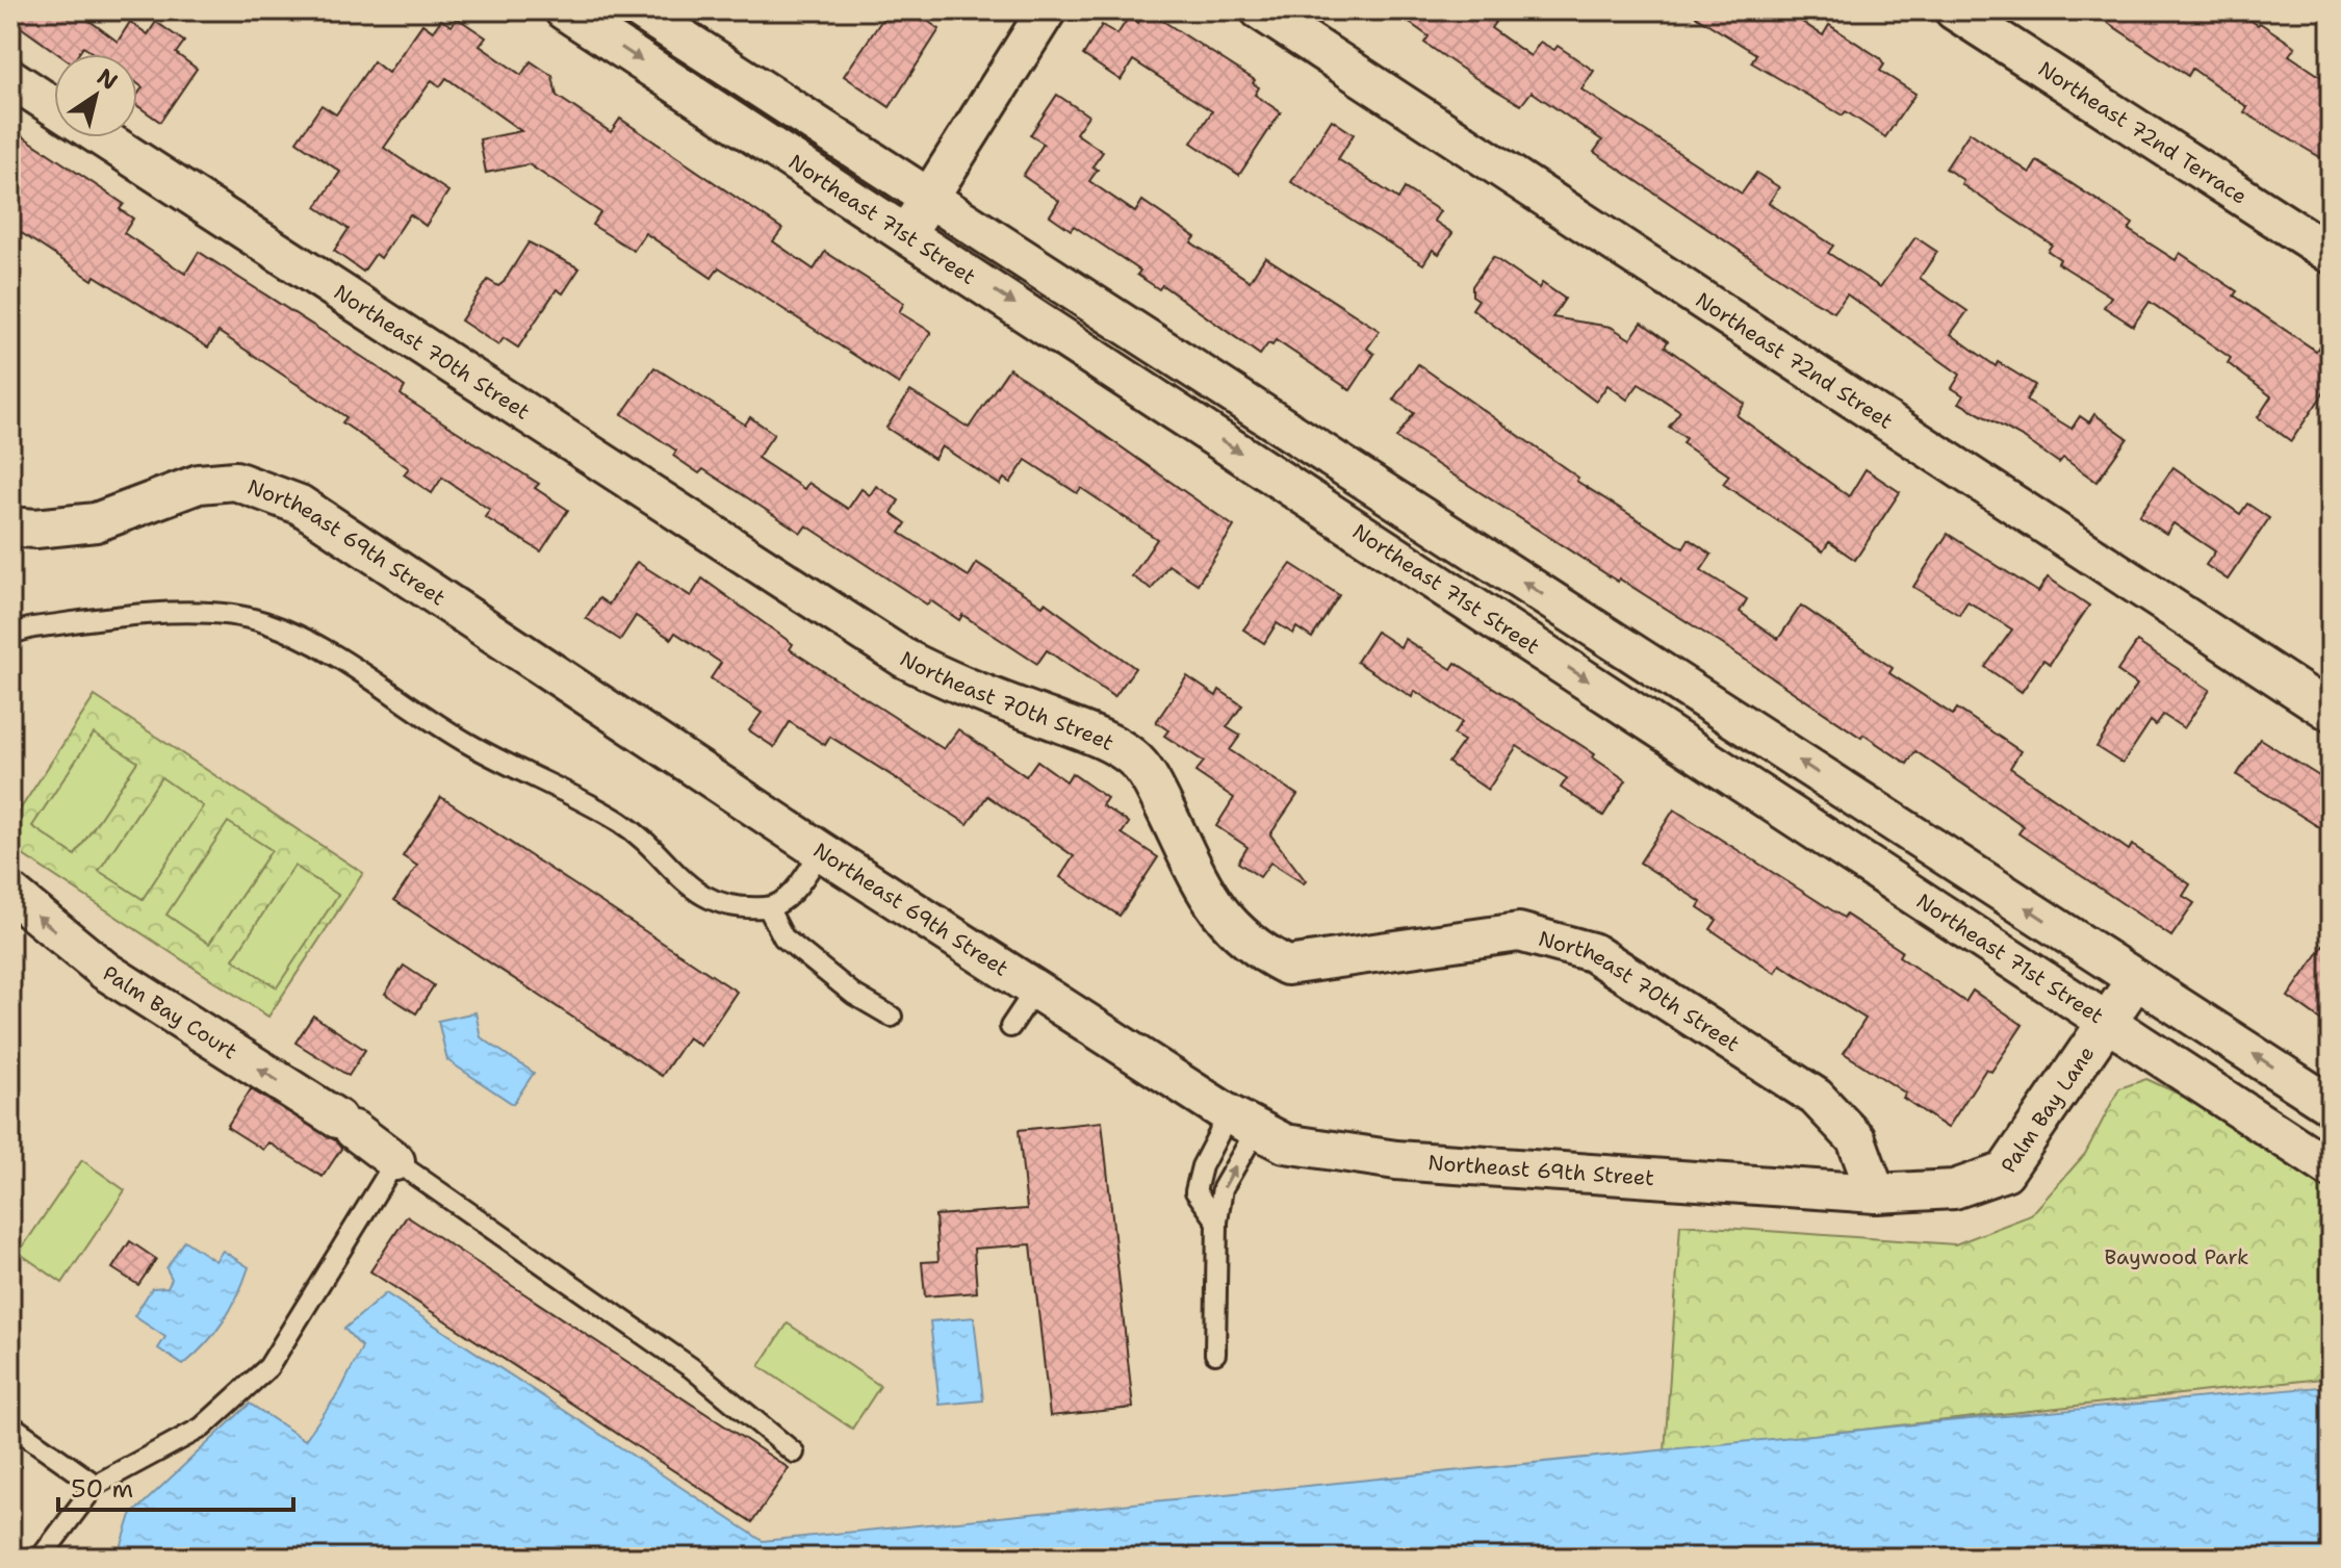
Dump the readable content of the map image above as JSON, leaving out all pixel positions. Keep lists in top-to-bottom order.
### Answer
{
  "streets": {
    "street": [
      "Northeast 72nd Terrace",
      "Northeast 71st Street",
      "Northeast 70th Street",
      "Northeast 72nd Street",
      "Northeast 69th Street",
      "Palm Bay Court",
      "Palm Bay Lane"
    ]
  },
  "crossings": [
    ["Northeast 71st Street", "Palm Bay Lane"],
    ["Northeast 70th Street", "Northeast 69th Street"],
    ["Northeast 70th Street", "Palm Bay Lane"],
    ["Northeast 69th Street", "Palm Bay Lane"]
  ],
  "one_way": ["Palm Bay Court"],
  "parks": ["Baywood Park"],
  "scale_bar": "50 m",
  "north": "top right"
}
